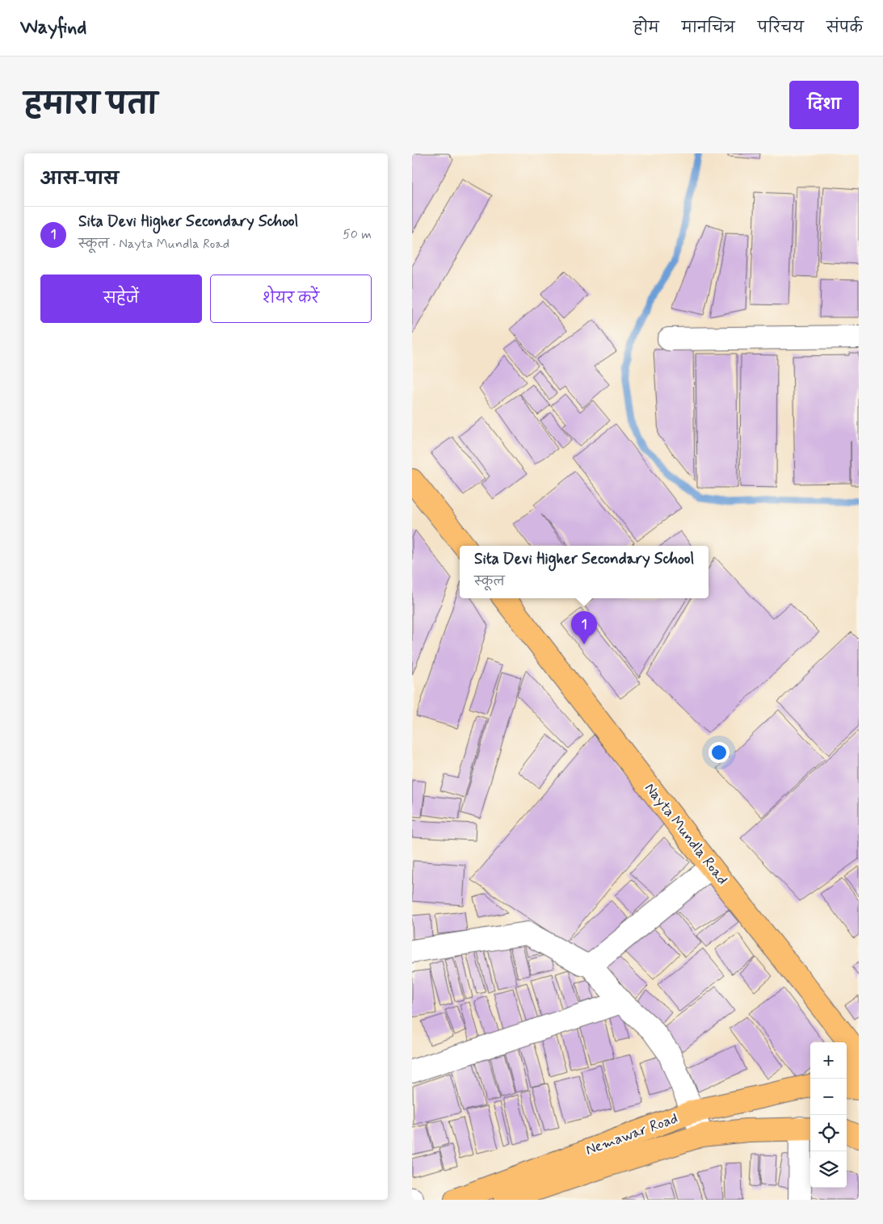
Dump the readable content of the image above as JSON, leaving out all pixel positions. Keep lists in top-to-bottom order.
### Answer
{
  "streets": {
    "main road": ["Nayta Mundla Road", "Nemawar Road"]
  },
  "page": {
    "header": "Wayfind",
    "nav": [
      "होम",
      "मानचित्र",
      "परिचय",
      "संपर्क"
    ],
    "title": "हमारा पता",
    "buttons": [
      "दिशा",
      ["सहेजें", "शेयर करें"]
    ],
    "heading": "आस-पास",
    "list": [
      {
        "mark": "1",
        "name": "Sita Devi Higher Secondary School",
        "note": "स्कूल · Nayta Mundla Road",
        "value": "50 m"
      }
    ],
    "popup": ["Sita Devi Higher Secondary School", "स्कूल"],
    "pins": "1",
    "map_buttons": ["+", "−"]
  }
}
